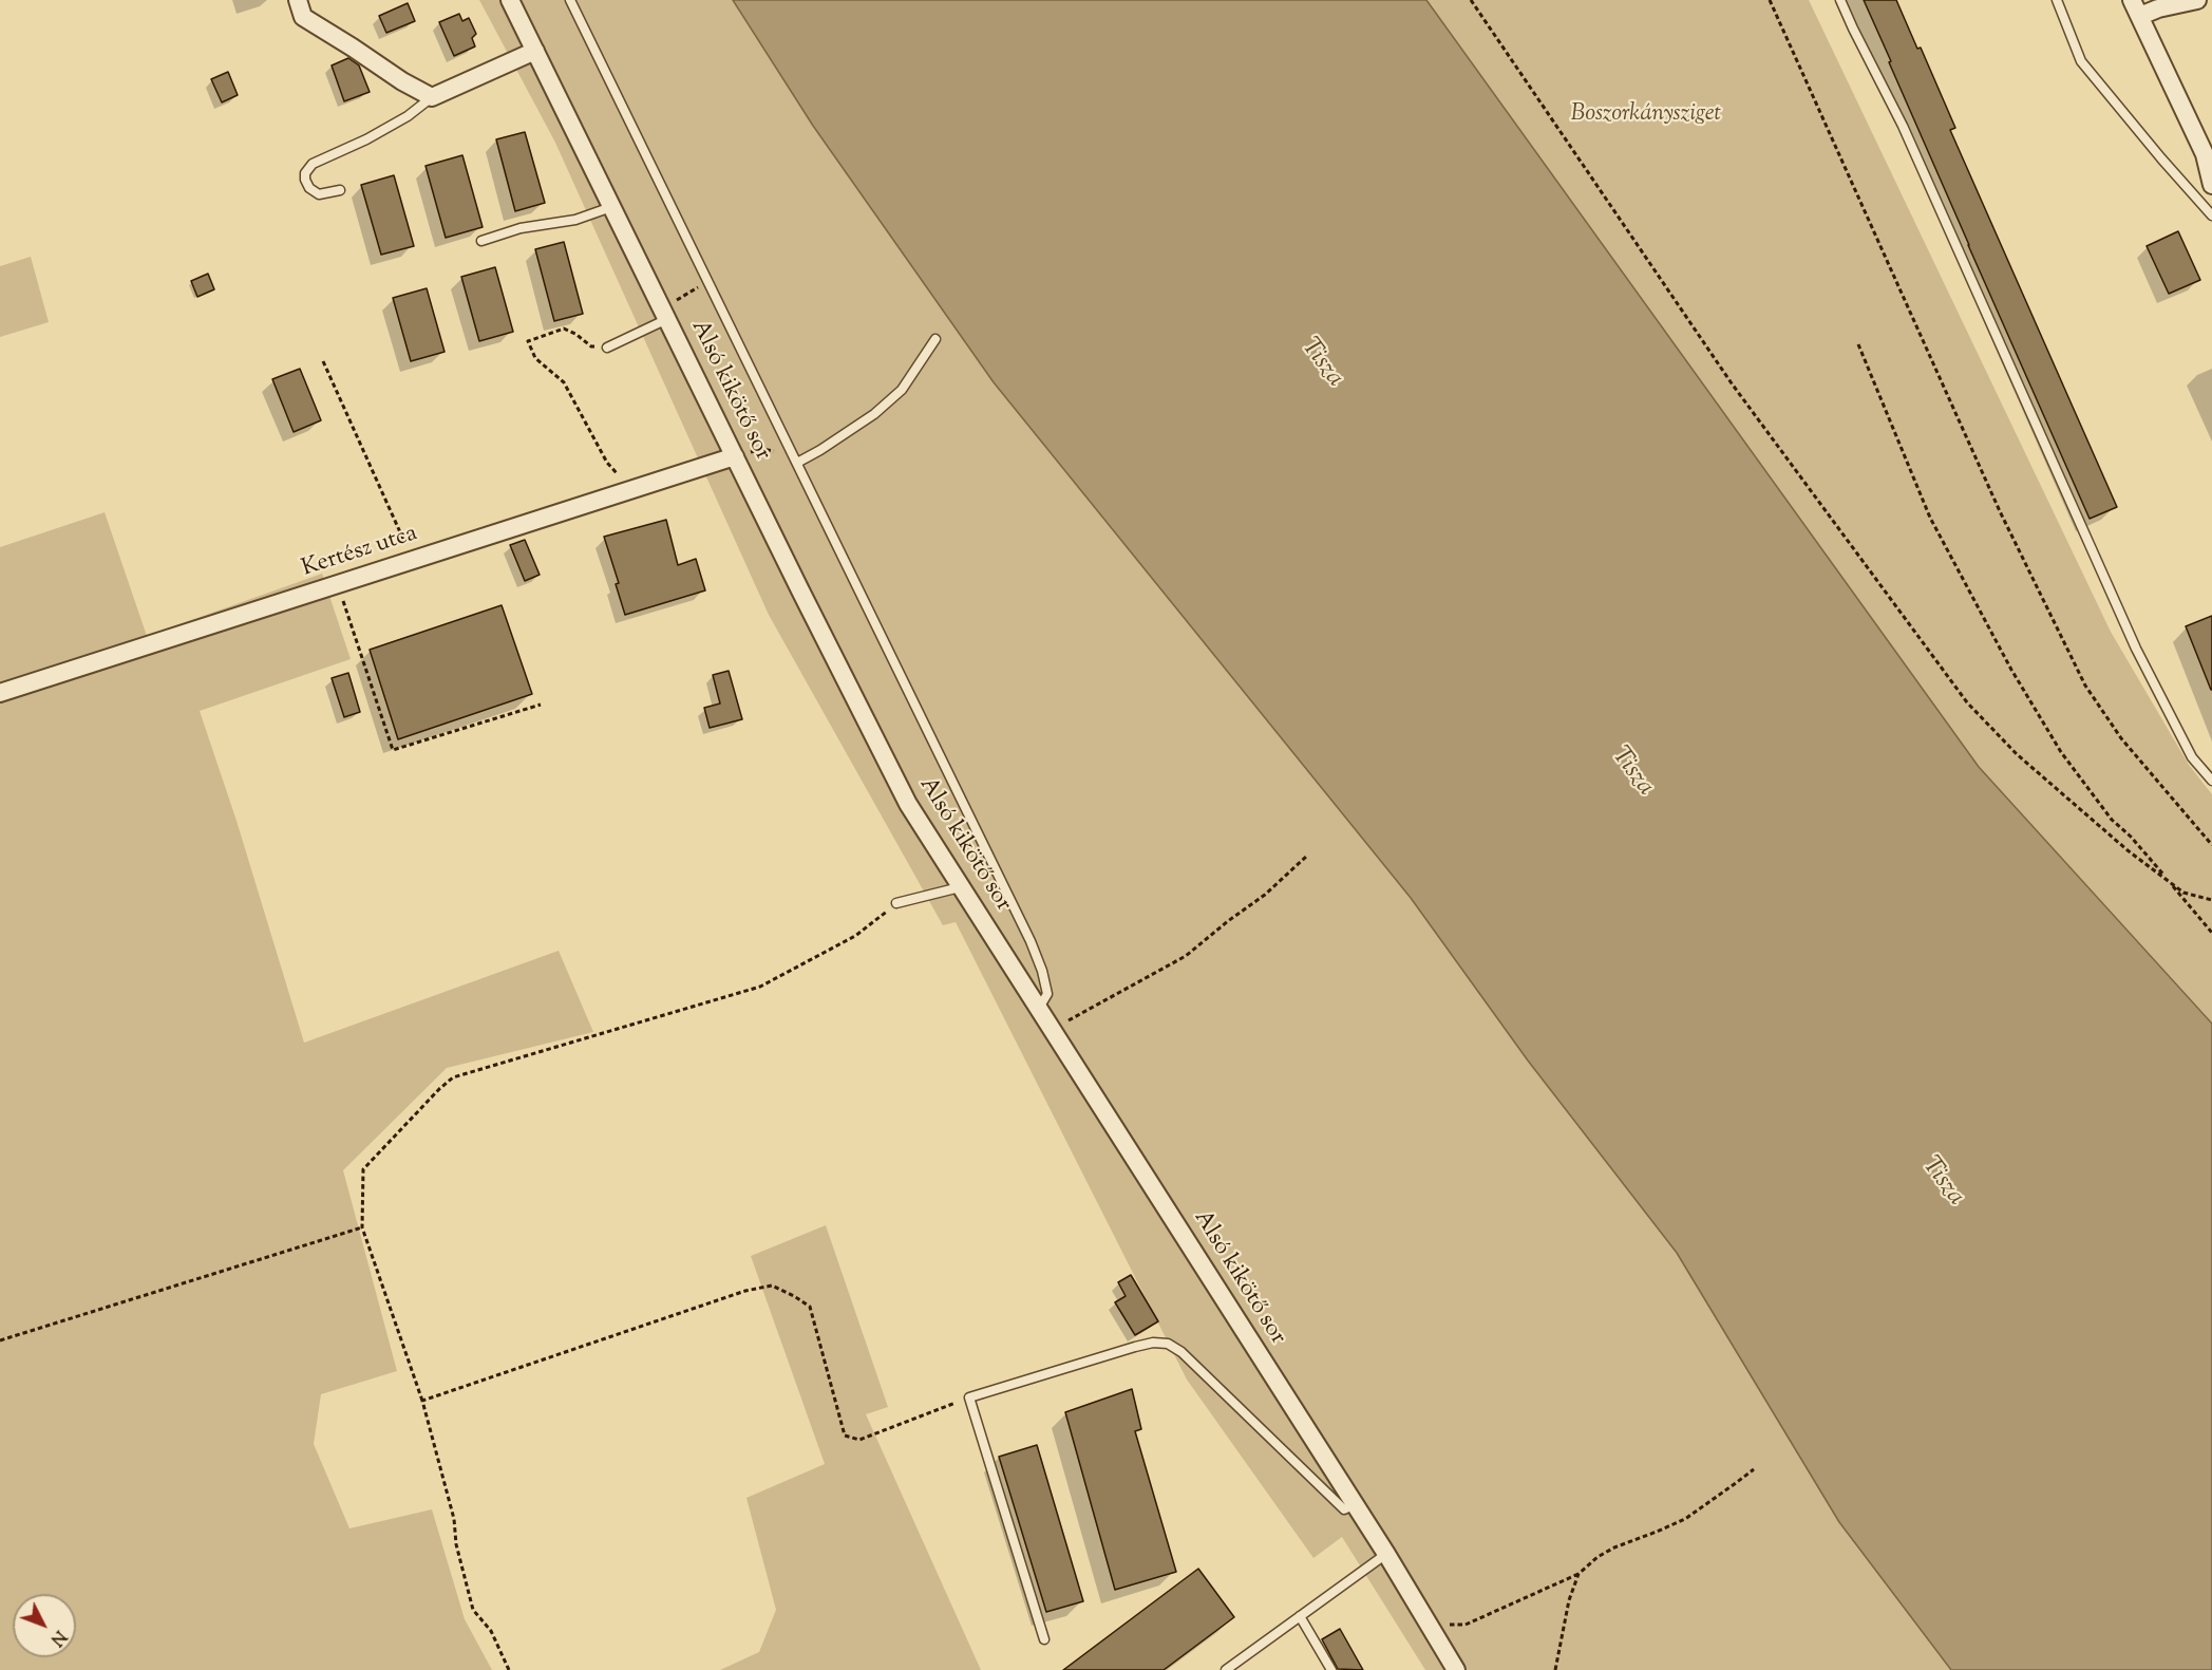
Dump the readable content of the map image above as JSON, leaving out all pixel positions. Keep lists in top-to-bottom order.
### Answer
{
  "streets": {
    "street": ["Alsó kikötő sor", "Kertész utca"]
  },
  "crossings": [
    ["Alsó kikötő sor", "Kertész utca"]
  ],
  "water": ["Tisza"],
  "parks": ["Boszorkánysziget"],
  "north": "bottom right"
}
